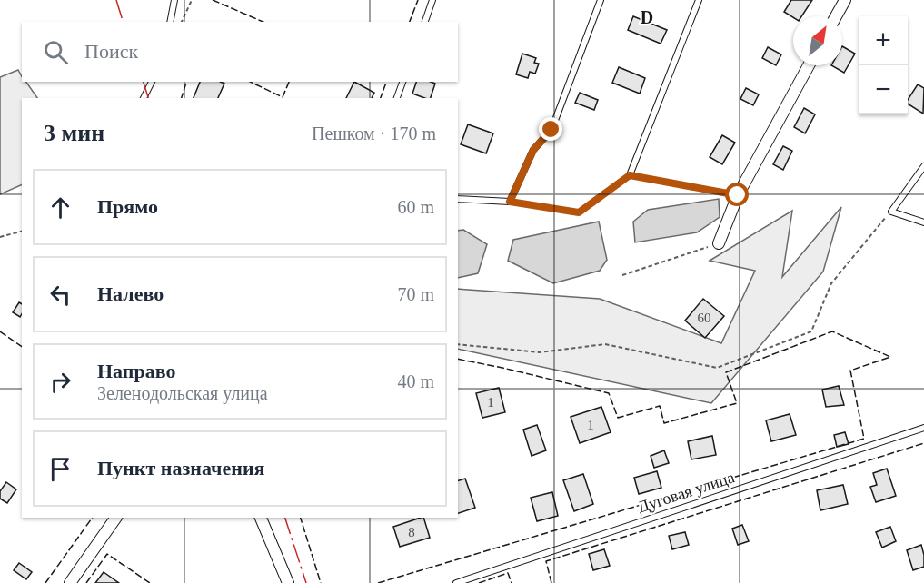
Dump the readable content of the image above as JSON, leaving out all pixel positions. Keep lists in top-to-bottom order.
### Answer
{
  "streets": {
    "lane": ["Дуговая улица"]
  },
  "house_numbers": [
    "60",
    "1",
    "1",
    "8"
  ],
  "north": "top right",
  "page": {
    "map_buttons": ["+", "−"],
    "search": "Поиск",
    "heading": ["3 мин", "Пешком · 170 m"],
    "list": [
      ["Прямо", "60 m"],
      ["Налево", "70 m"],
      ["Направо", "Зеленодольская улица", "40 m"],
      "Пункт назначения"
    ]
  },
  "grid": {
    "columns": ["D"]
  }
}
